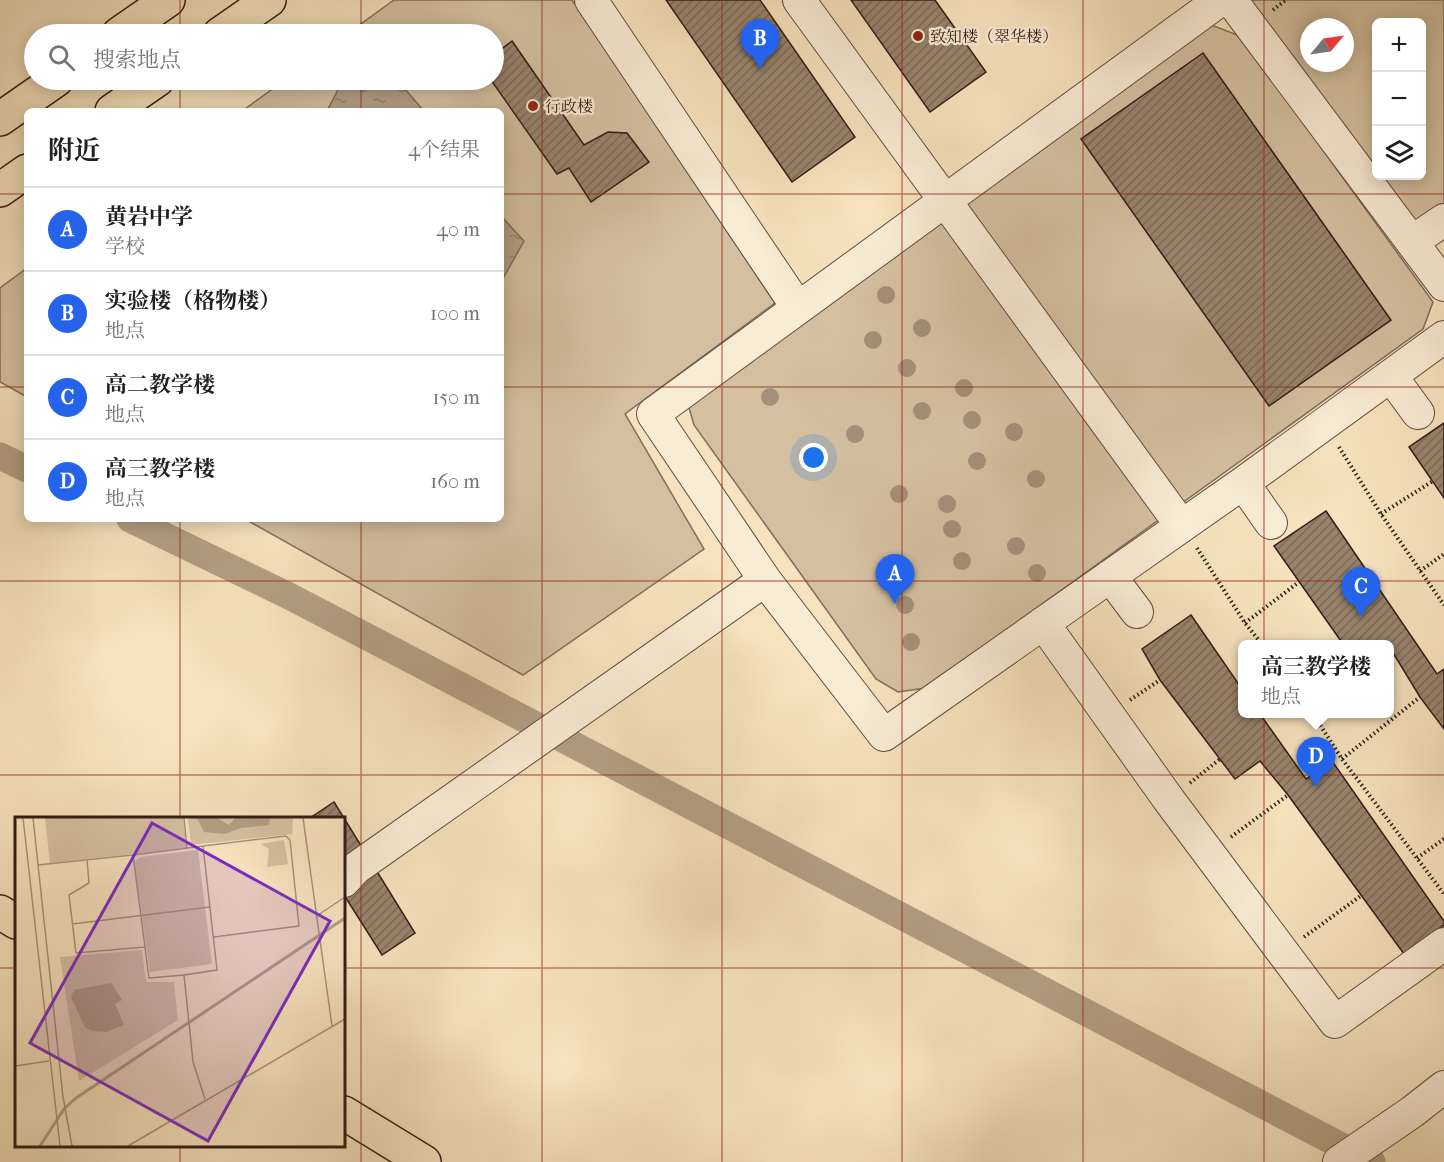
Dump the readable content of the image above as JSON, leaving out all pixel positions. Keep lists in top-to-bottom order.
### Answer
{
  "places": ["致知楼（翠华楼）", "行政楼"],
  "north": "top right",
  "page": {
    "map_buttons": ["+", "−"],
    "pins": [
      "B",
      "A",
      "C",
      "D"
    ],
    "search": "搜索地点",
    "heading": ["附近", "4个结果"],
    "list": [
      {
        "mark": "A",
        "name": "黄岩中学",
        "note": "学校",
        "value": "40 m"
      },
      {
        "mark": "B",
        "name": "实验楼（格物楼）",
        "note": "地点",
        "value": "100 m"
      },
      {
        "mark": "C",
        "name": "高二教学楼",
        "note": "地点",
        "value": "150 m"
      },
      {
        "mark": "D",
        "name": "高三教学楼",
        "note": "地点",
        "value": "160 m"
      }
    ],
    "popup": ["高三教学楼", "地点"]
  }
}
